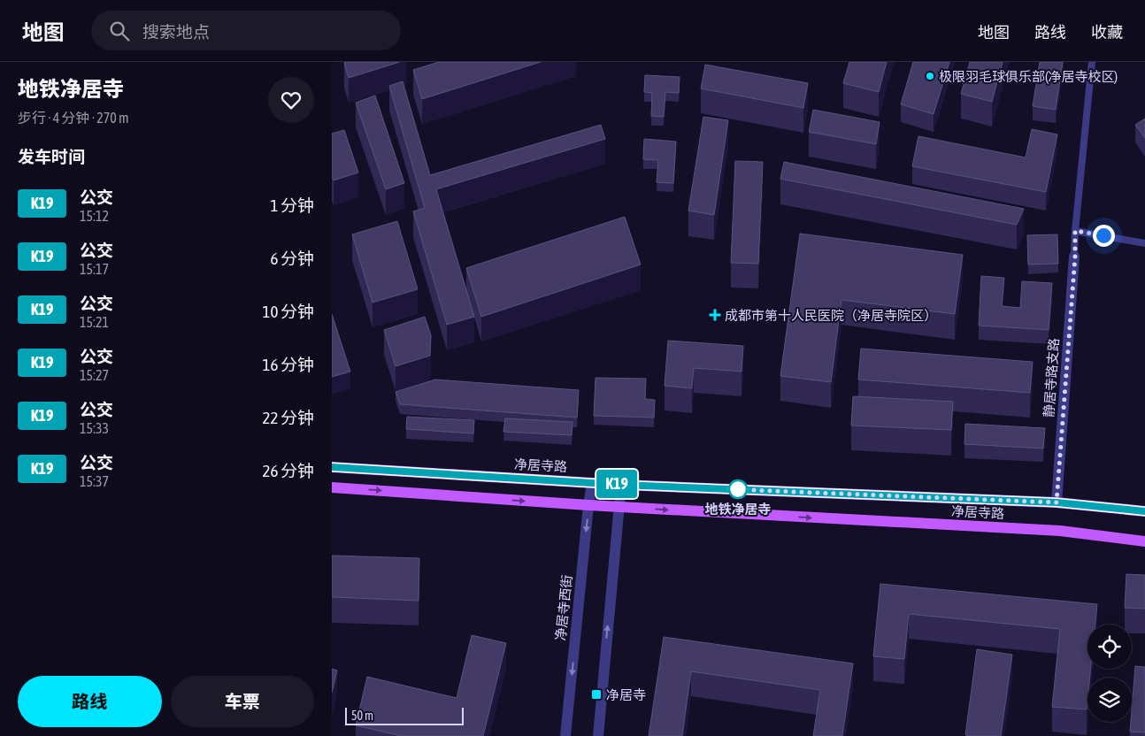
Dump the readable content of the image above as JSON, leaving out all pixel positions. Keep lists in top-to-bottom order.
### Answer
{
  "streets": {
    "main road": ["净居寺路"],
    "street": ["静居寺路支路", "净居寺西街"]
  },
  "crossings": [
    ["静居寺路支路", "净居寺路"],
    ["净居寺路", "净居寺西街"]
  ],
  "places": {
    "other": ["极限羽毛球俱乐部(净居寺校区)", "地铁净居寺"],
    "health": ["成都市第十人民医院（净居寺院区）"],
    "transit": ["净居寺"]
  },
  "lines": ["bus line K19"],
  "scale_bar": "50 m",
  "page": {
    "header": "地图",
    "search": "搜索地点",
    "nav": ["地图", "路线", "收藏"],
    "heading": [
      ["地铁净居寺", "步行 · 4 分钟 · 270 m"],
      "发车时间"
    ],
    "on_map": "K19",
    "list": [
      {
        "mark": "K19",
        "name": "公交",
        "note": "15:12",
        "value": "1 分钟"
      },
      {
        "mark": "K19",
        "name": "公交",
        "note": "15:17",
        "value": "6 分钟"
      },
      {
        "mark": "K19",
        "name": "公交",
        "note": "15:21",
        "value": "10 分钟"
      },
      {
        "mark": "K19",
        "name": "公交",
        "note": "15:27",
        "value": "16 分钟"
      },
      {
        "mark": "K19",
        "name": "公交",
        "note": "15:33",
        "value": "22 分钟"
      },
      {
        "mark": "K19",
        "name": "公交",
        "note": "15:37",
        "value": "26 分钟"
      }
    ],
    "buttons": ["路线", "车票"],
    "scale": "50 m"
  }
}
